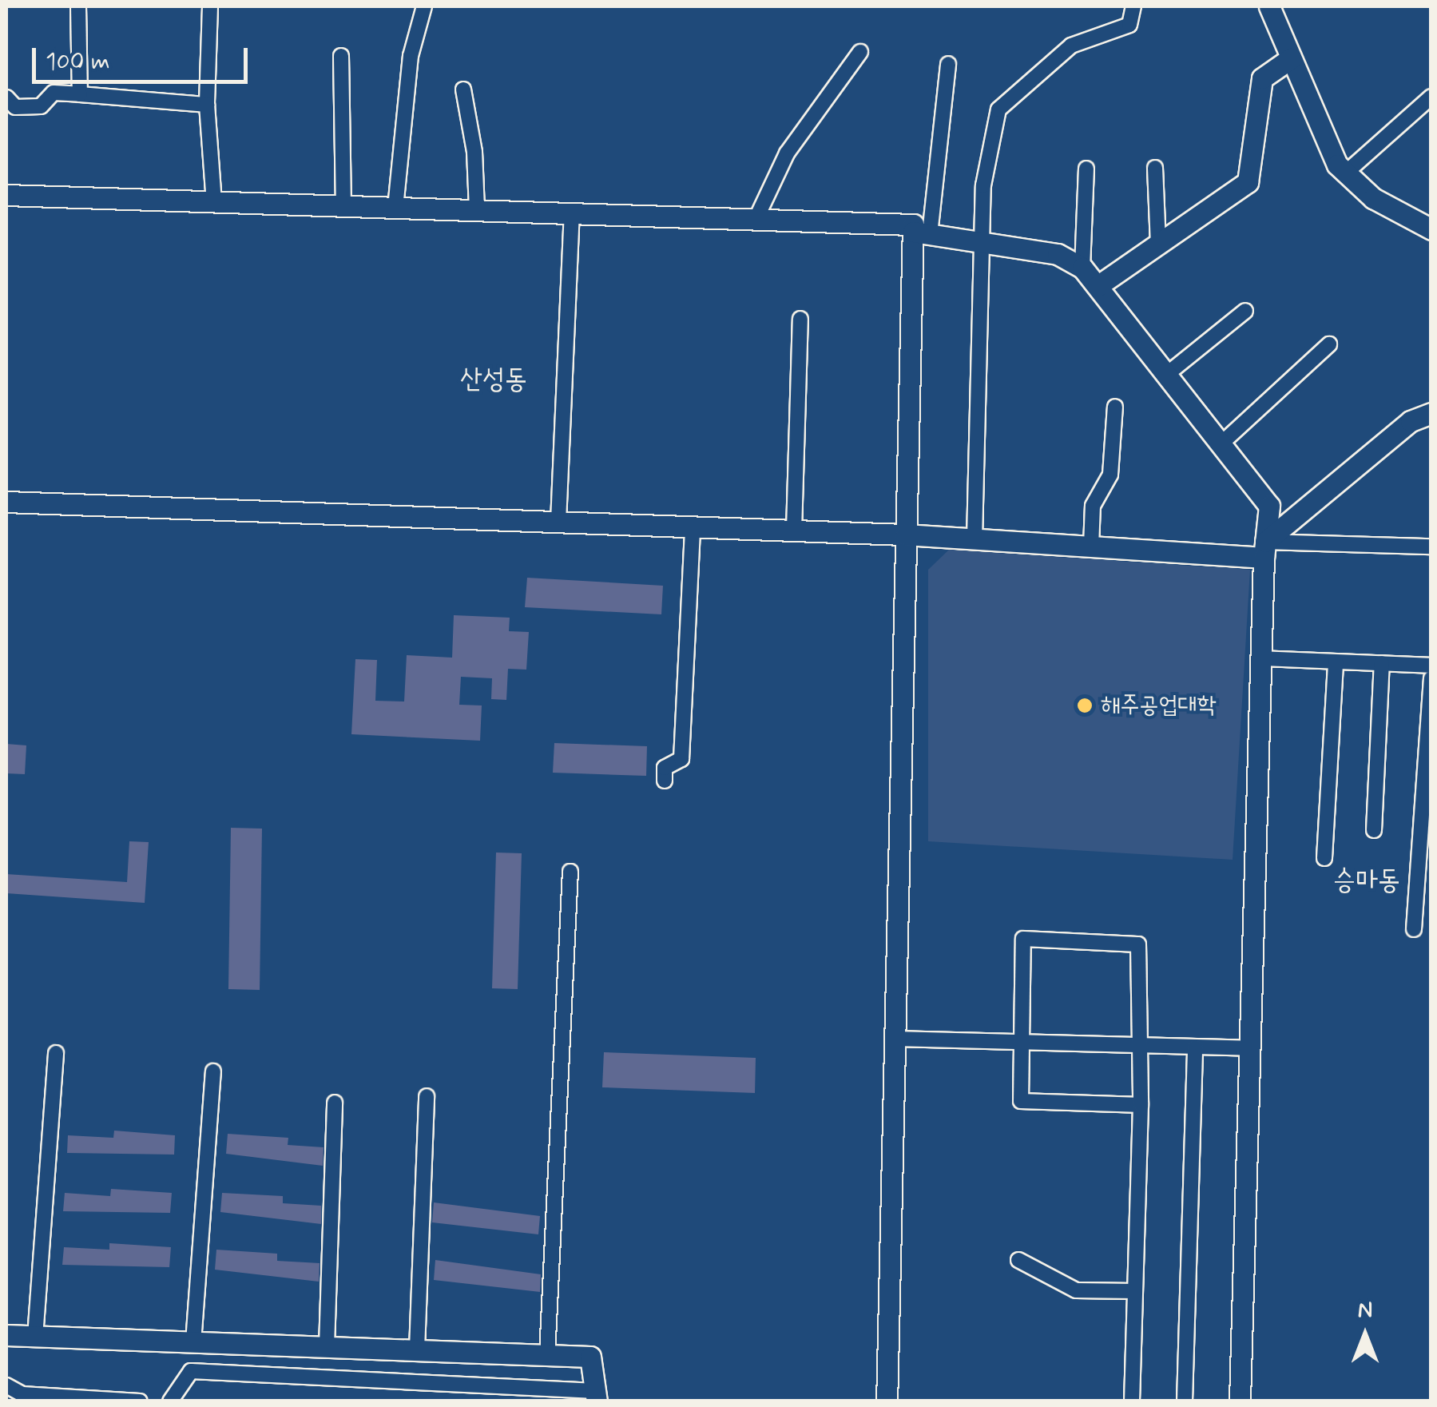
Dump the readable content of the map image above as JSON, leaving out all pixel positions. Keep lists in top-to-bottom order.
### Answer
{
  "districts": ["산성동", "승마동"],
  "places": ["해주공업대학"],
  "scale_bar": "100 m",
  "north": "top"
}
